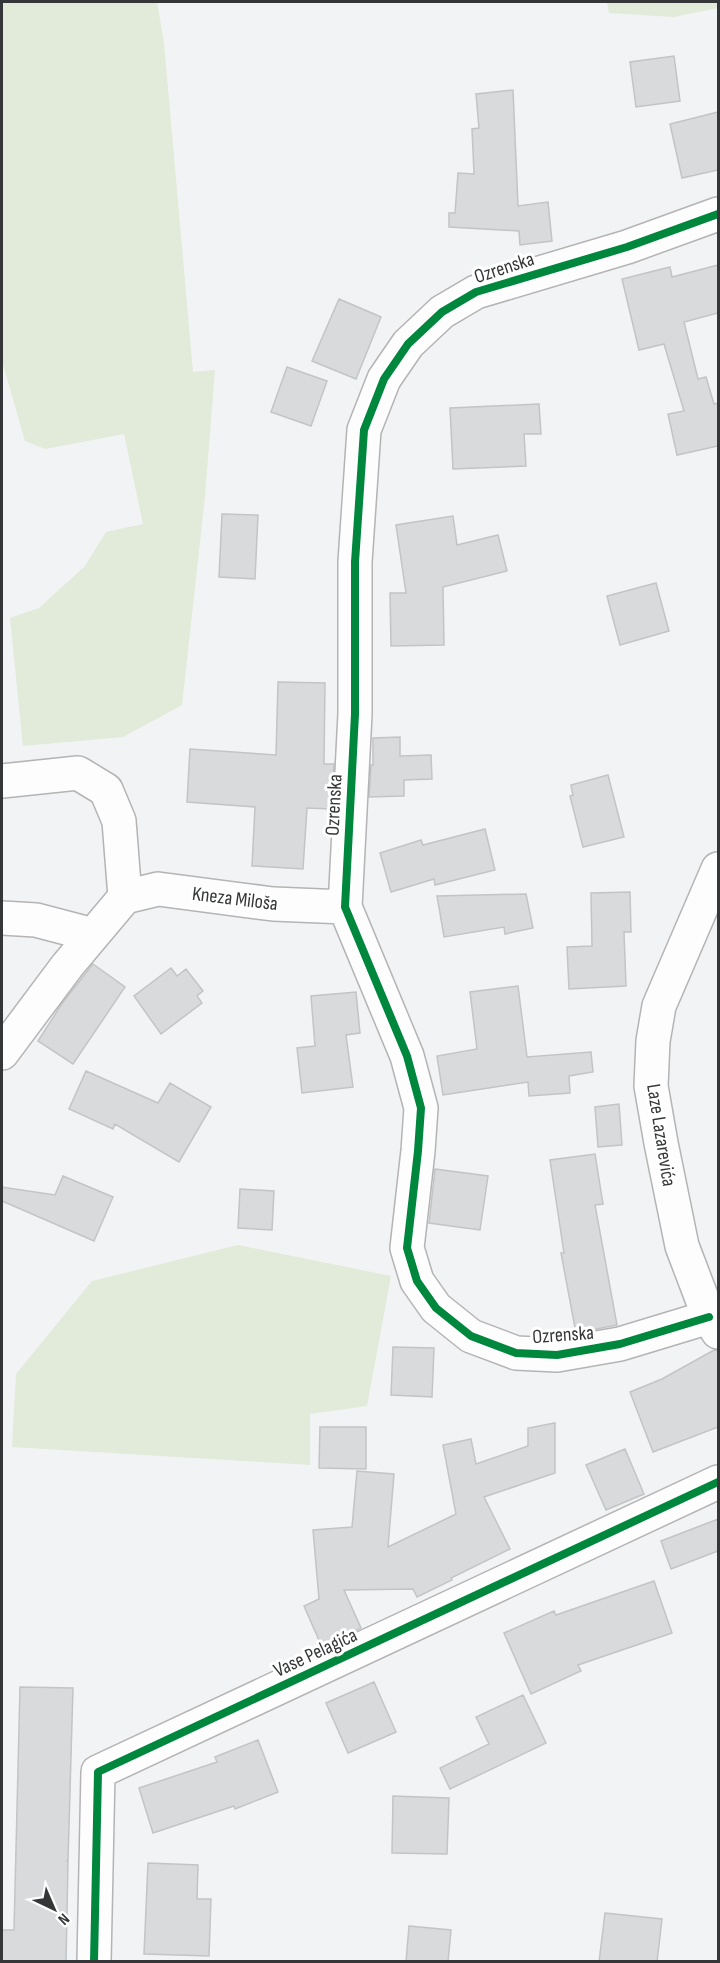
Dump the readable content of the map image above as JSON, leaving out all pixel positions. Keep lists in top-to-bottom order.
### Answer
{
  "streets": {
    "street": [
      "Ozrenska",
      "Kneza Miloša",
      "Laze Lazarevića",
      "Vase Pelagića"
    ]
  },
  "crossings": [
    ["Ozrenska", "Kneza Miloša"],
    ["Ozrenska", "Laze Lazarevića"]
  ],
  "north": "bottom right"
}
